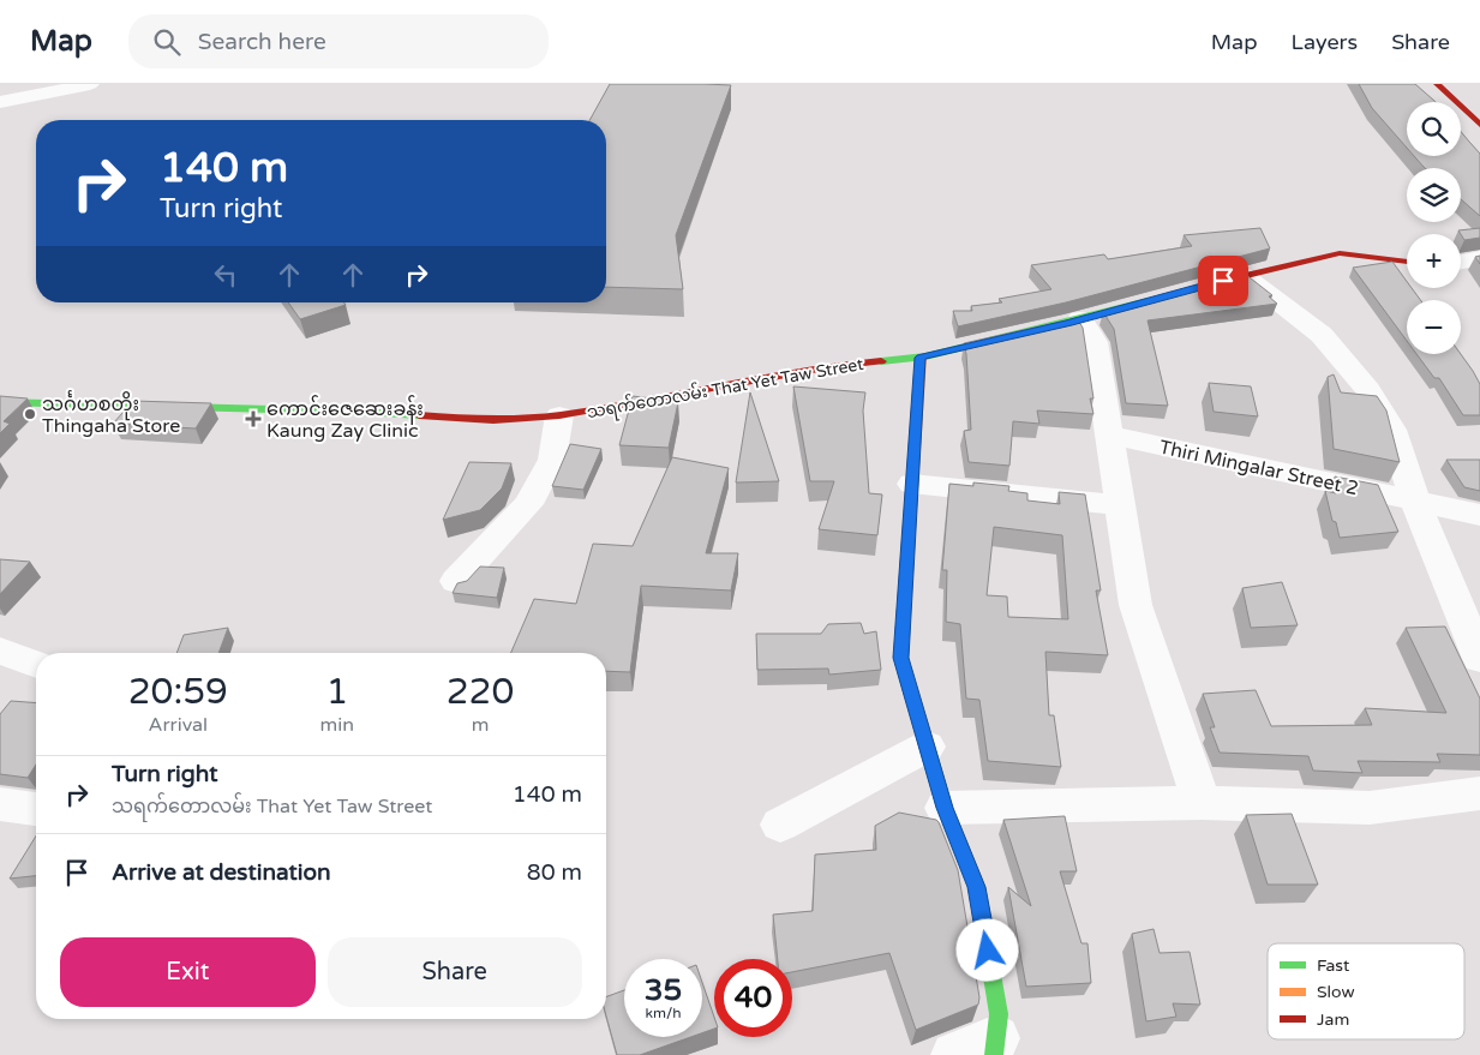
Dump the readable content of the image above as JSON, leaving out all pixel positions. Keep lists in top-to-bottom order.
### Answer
{
  "streets": {
    "street": ["သရက်တောလမ်း That Yet Taw Street", "Thiri Mingalar Street 2"]
  },
  "places": {
    "other": ["သင်္ဂဟစတိုး Thingaha Store"],
    "health": ["ကောင်းဇေဆေးခန်း Kaung Zay Clinic"]
  },
  "legend": ["Fast", "Slow", "Jam"],
  "page": {
    "header": "Map",
    "search": "Search here",
    "nav": ["Map", "Layers", "Share"],
    "map_buttons": ["+", "−"],
    "turn": ["140 m", "Turn right"],
    "eta": [
      "20:59",
      "Arrival",
      "1",
      "min",
      "220",
      "m"
    ],
    "list": [
      {
        "name": "Turn right",
        "note": "သရက်တောလမ်း That Yet Taw Street",
        "value": "140 m"
      },
      {
        "name": "Arrive at destination",
        "value": "80 m"
      }
    ],
    "buttons": ["Exit", "Share"],
    "speed": "35 km/h",
    "limit": "40"
  }
}
